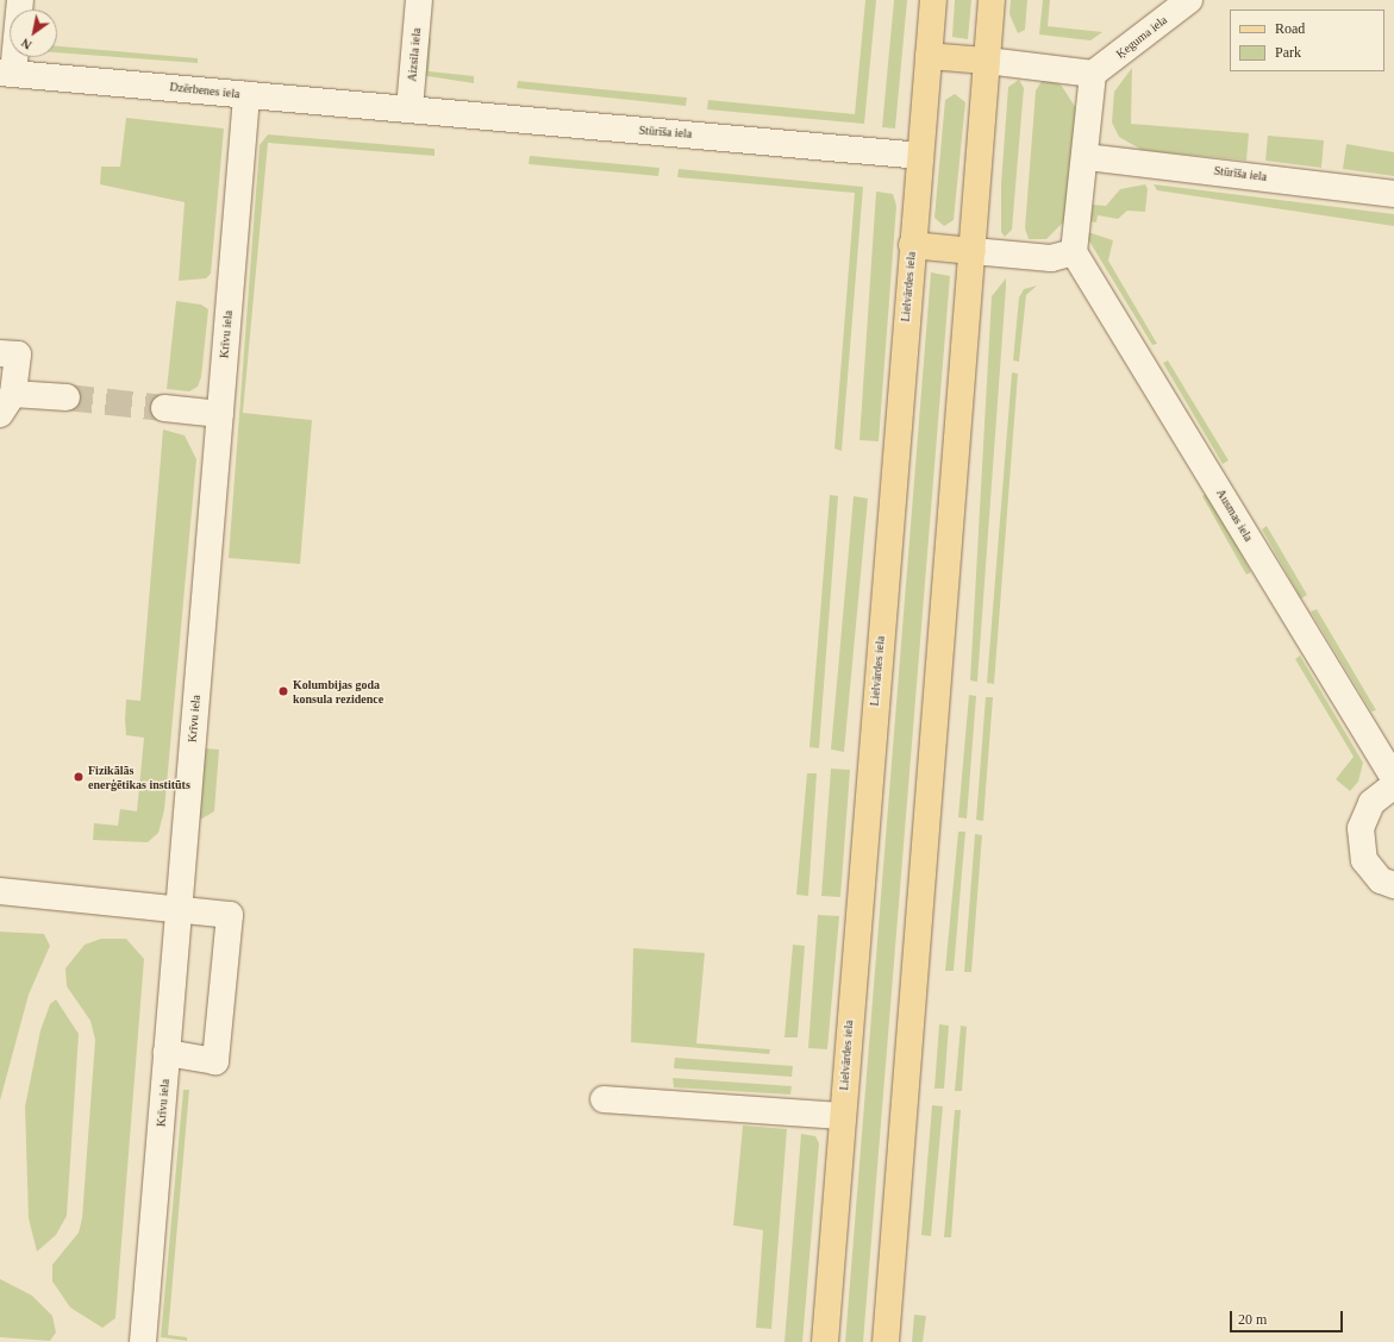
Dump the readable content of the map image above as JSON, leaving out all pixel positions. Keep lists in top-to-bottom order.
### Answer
{
  "streets": {
    "main road": ["Lielvārdes iela"],
    "street": [
      "Ķeguma iela",
      "Aizsila iela",
      "Dzērbenes iela",
      "Stūrīša iela",
      "Krīvu iela",
      "Ausmas iela"
    ]
  },
  "crossings": [
    ["Aizsila iela", "Dzērbenes iela"],
    ["Aizsila iela", "Stūrīša iela"],
    ["Dzērbenes iela", "Stūrīša iela"],
    ["Dzērbenes iela", "Krīvu iela"],
    ["Stūrīša iela", "Lielvārdes iela"]
  ],
  "places": ["Kolumbijas goda konsula rezidence", "Fizikālās enerģētikas institūts"],
  "legend": ["Road", "Park"],
  "scale_bar": "20 m",
  "north": "bottom left"
}
